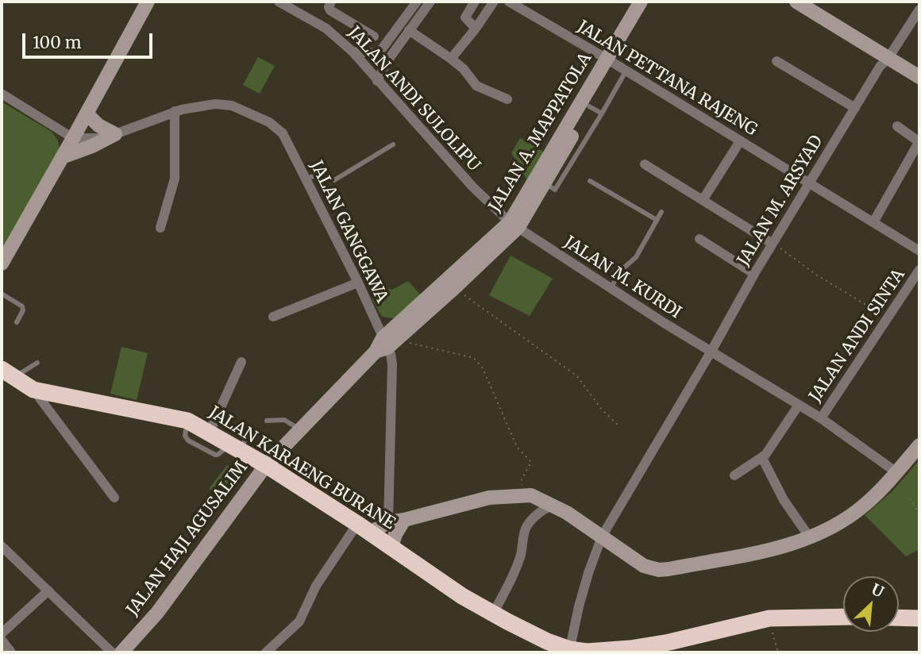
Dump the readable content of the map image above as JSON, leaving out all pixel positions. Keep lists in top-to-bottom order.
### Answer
{
  "streets": {
    "highway": ["JALAN KARAENG BURANE"],
    "street": [
      "JALAN PETTANA RAJENG",
      "JALAN ANDI SULOLIPU",
      "JALAN A. MAPPATOLA",
      "JALAN M. ARSYAD",
      "JALAN GANGGAWA",
      "JALAN M. KURDI",
      "JALAN ANDI SINTA",
      "JALAN HAJI AGUSALIM"
    ]
  },
  "crossings": [
    ["JALAN PETTANA RAJENG", "JALAN A. MAPPATOLA"],
    ["JALAN PETTANA RAJENG", "JALAN M. ARSYAD"],
    ["JALAN ANDI SULOLIPU", "JALAN A. MAPPATOLA"],
    ["JALAN ANDI SULOLIPU", "JALAN M. KURDI"],
    ["JALAN A. MAPPATOLA", "JALAN GANGGAWA"],
    ["JALAN A. MAPPATOLA", "JALAN M. KURDI"],
    ["JALAN A. MAPPATOLA", "JALAN HAJI AGUSALIM"],
    ["JALAN M. ARSYAD", "JALAN M. KURDI"],
    ["JALAN M. ARSYAD", "JALAN KARAENG BURANE"],
    ["JALAN GANGGAWA", "JALAN HAJI AGUSALIM"],
    ["JALAN M. KURDI", "JALAN ANDI SINTA"],
    ["JALAN KARAENG BURANE", "JALAN HAJI AGUSALIM"]
  ],
  "scale_bar": "100 m",
  "north": "top right"
}
